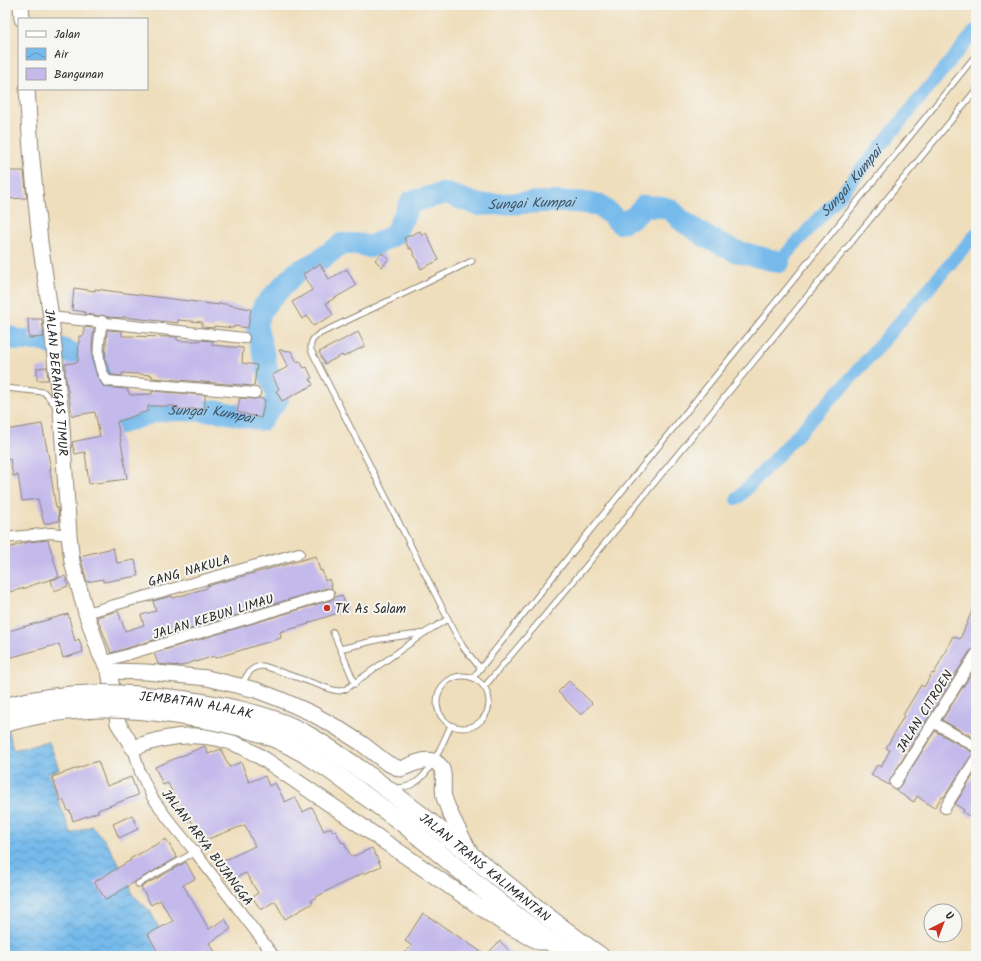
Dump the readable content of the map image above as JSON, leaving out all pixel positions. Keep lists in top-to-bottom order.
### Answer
{
  "streets": {
    "highway": ["JEMBATAN ALALAK", "JALAN TRANS KALIMANTAN"],
    "main road": ["JALAN BERANGAS TIMUR"],
    "street": [
      "GANG NAKULA",
      "JALAN KEBUN LIMAU",
      "JALAN CITROEN",
      "JALAN ARYA BUJANGGA"
    ]
  },
  "crossings": [
    ["JALAN BERANGAS TIMUR", "GANG NAKULA"],
    ["JALAN BERANGAS TIMUR", "JALAN KEBUN LIMAU"],
    ["JALAN BERANGAS TIMUR", "JALAN ARYA BUJANGGA"],
    ["JEMBATAN ALALAK", "JALAN TRANS KALIMANTAN"]
  ],
  "water": ["Sungai Kumpai"],
  "places": ["TK As Salam"],
  "legend": ["Jalan", "Air", "Bangunan"],
  "north": "top right"
}
